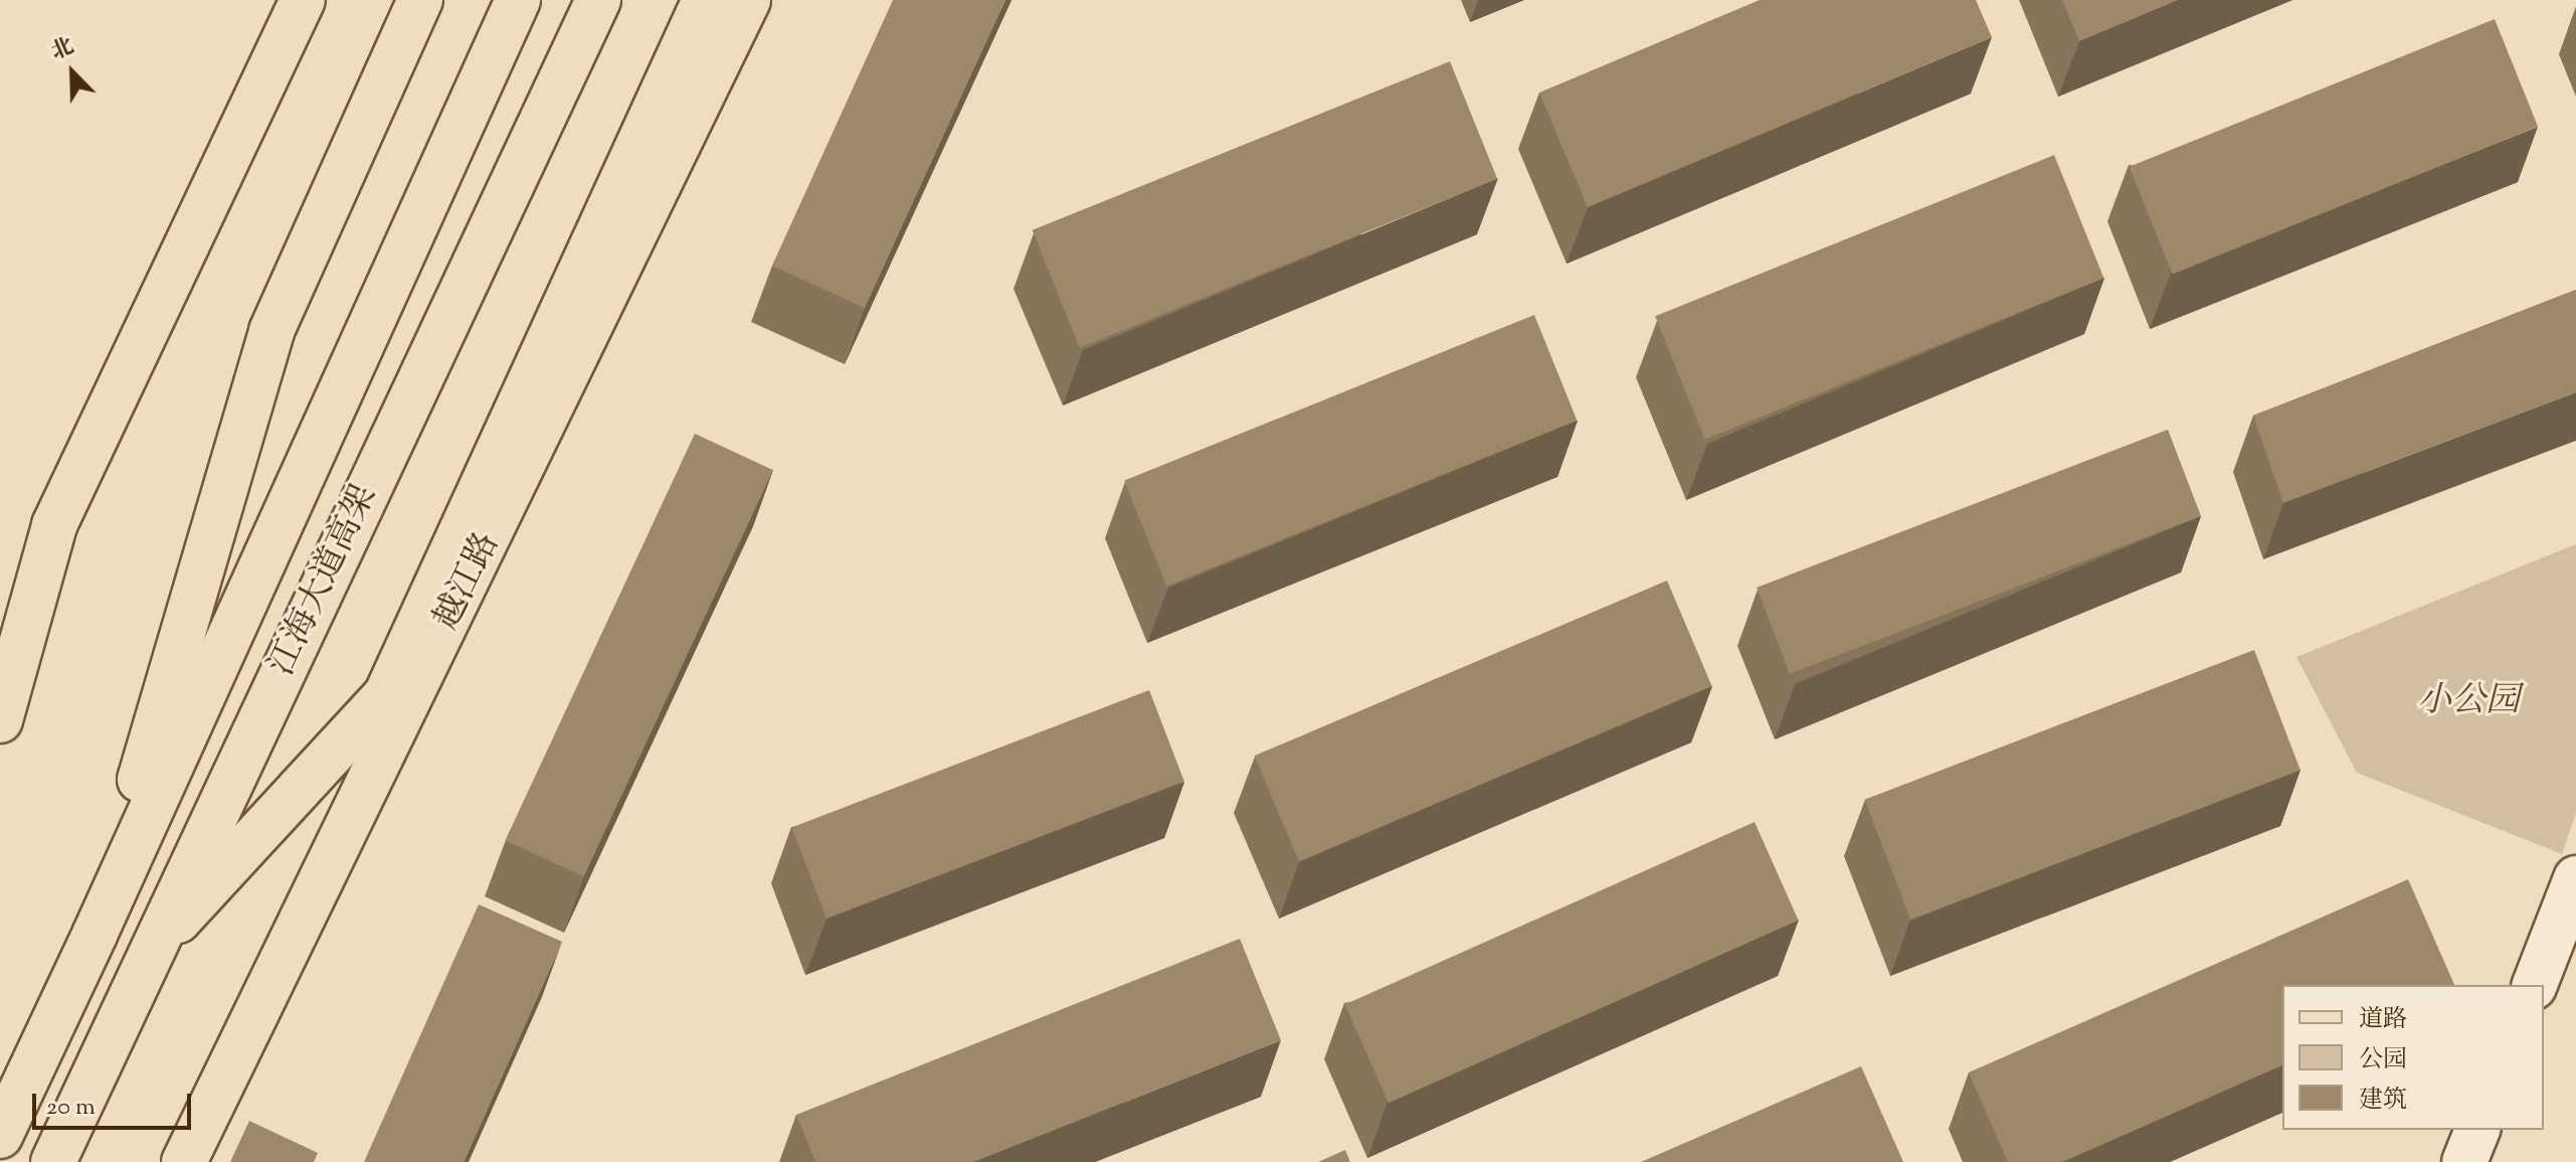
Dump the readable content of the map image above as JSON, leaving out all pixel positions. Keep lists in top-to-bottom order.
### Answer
{
  "streets": {
    "main road": ["江海大道高架", "越江路"]
  },
  "parks": ["小公园"],
  "legend": ["道路", "公园", "建筑"],
  "scale_bar": "20 m",
  "north": "top left"
}
